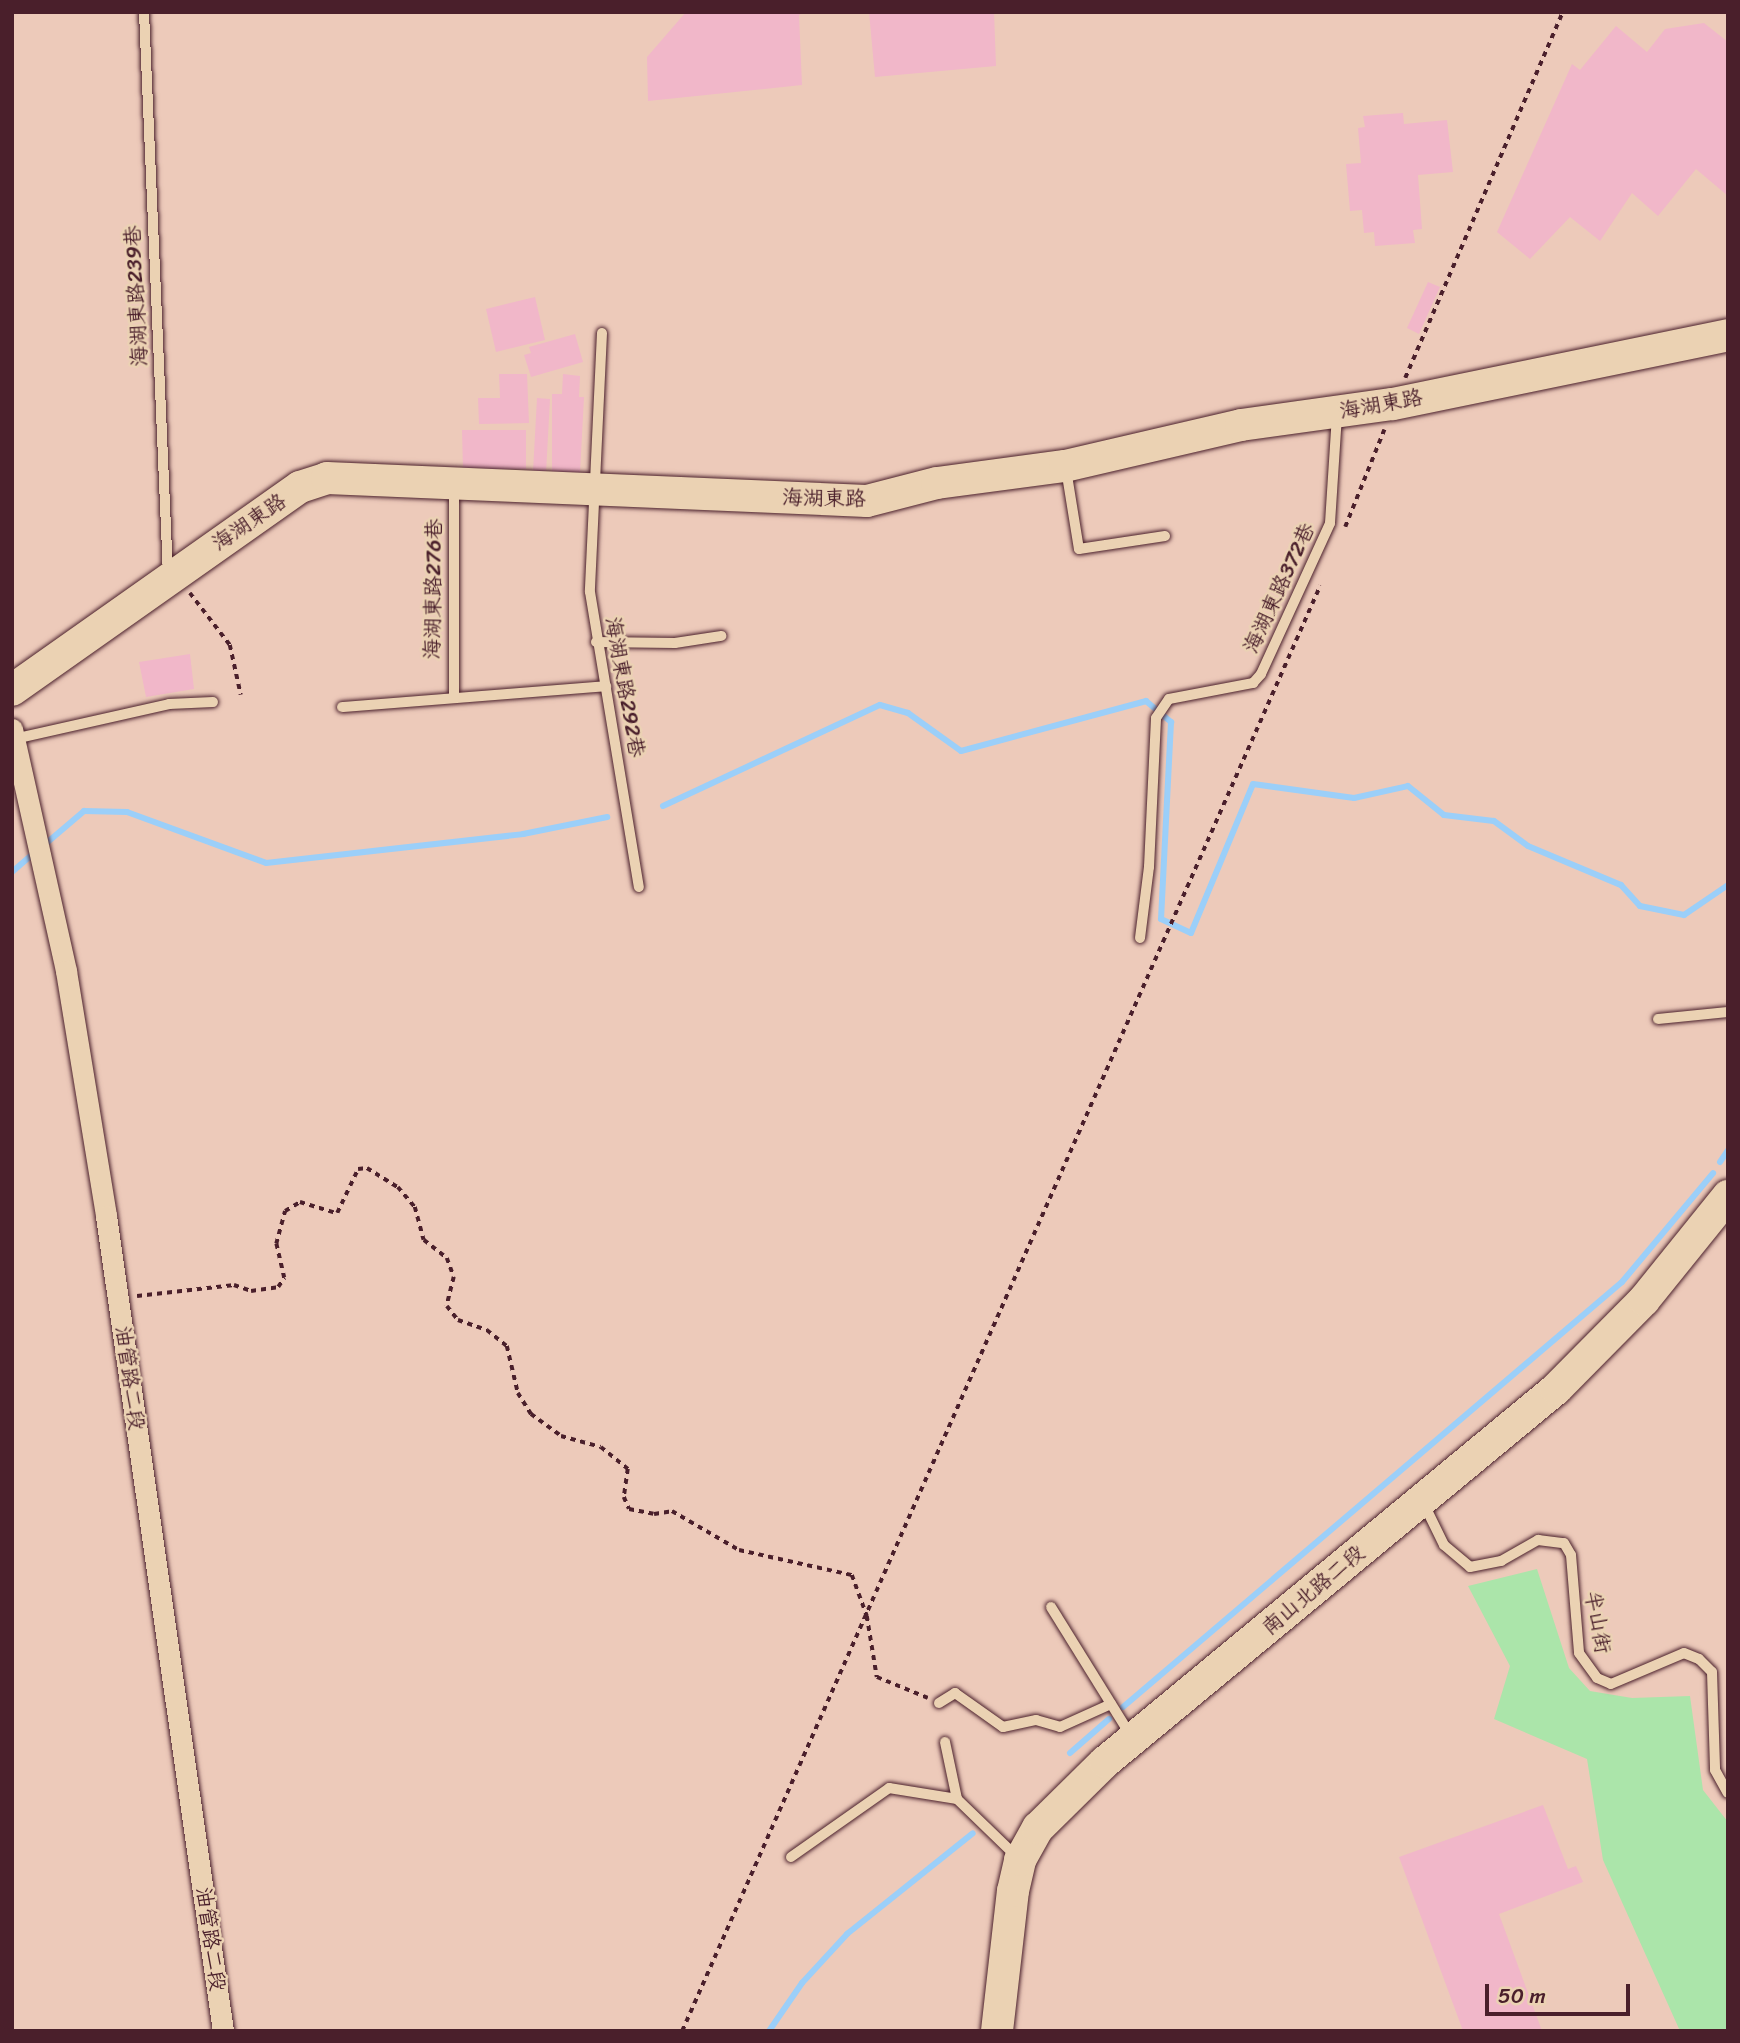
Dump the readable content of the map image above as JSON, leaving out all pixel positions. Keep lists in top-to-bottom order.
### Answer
{
  "streets": {
    "street": ["海湖東路", "油管路二段", "南山北路二段"],
    "lane": [
      "海湖東路239巷",
      "海湖東路372巷",
      "海湖東路276巷",
      "海湖東路292巷",
      "半山街"
    ]
  },
  "crossings": [
    ["海湖東路239巷", "海湖東路"],
    ["海湖東路", "海湖東路372巷"],
    ["海湖東路", "海湖東路276巷"],
    ["海湖東路", "海湖東路292巷"],
    ["南山北路二段", "半山街"]
  ],
  "scale_bar": "50 m"
}
